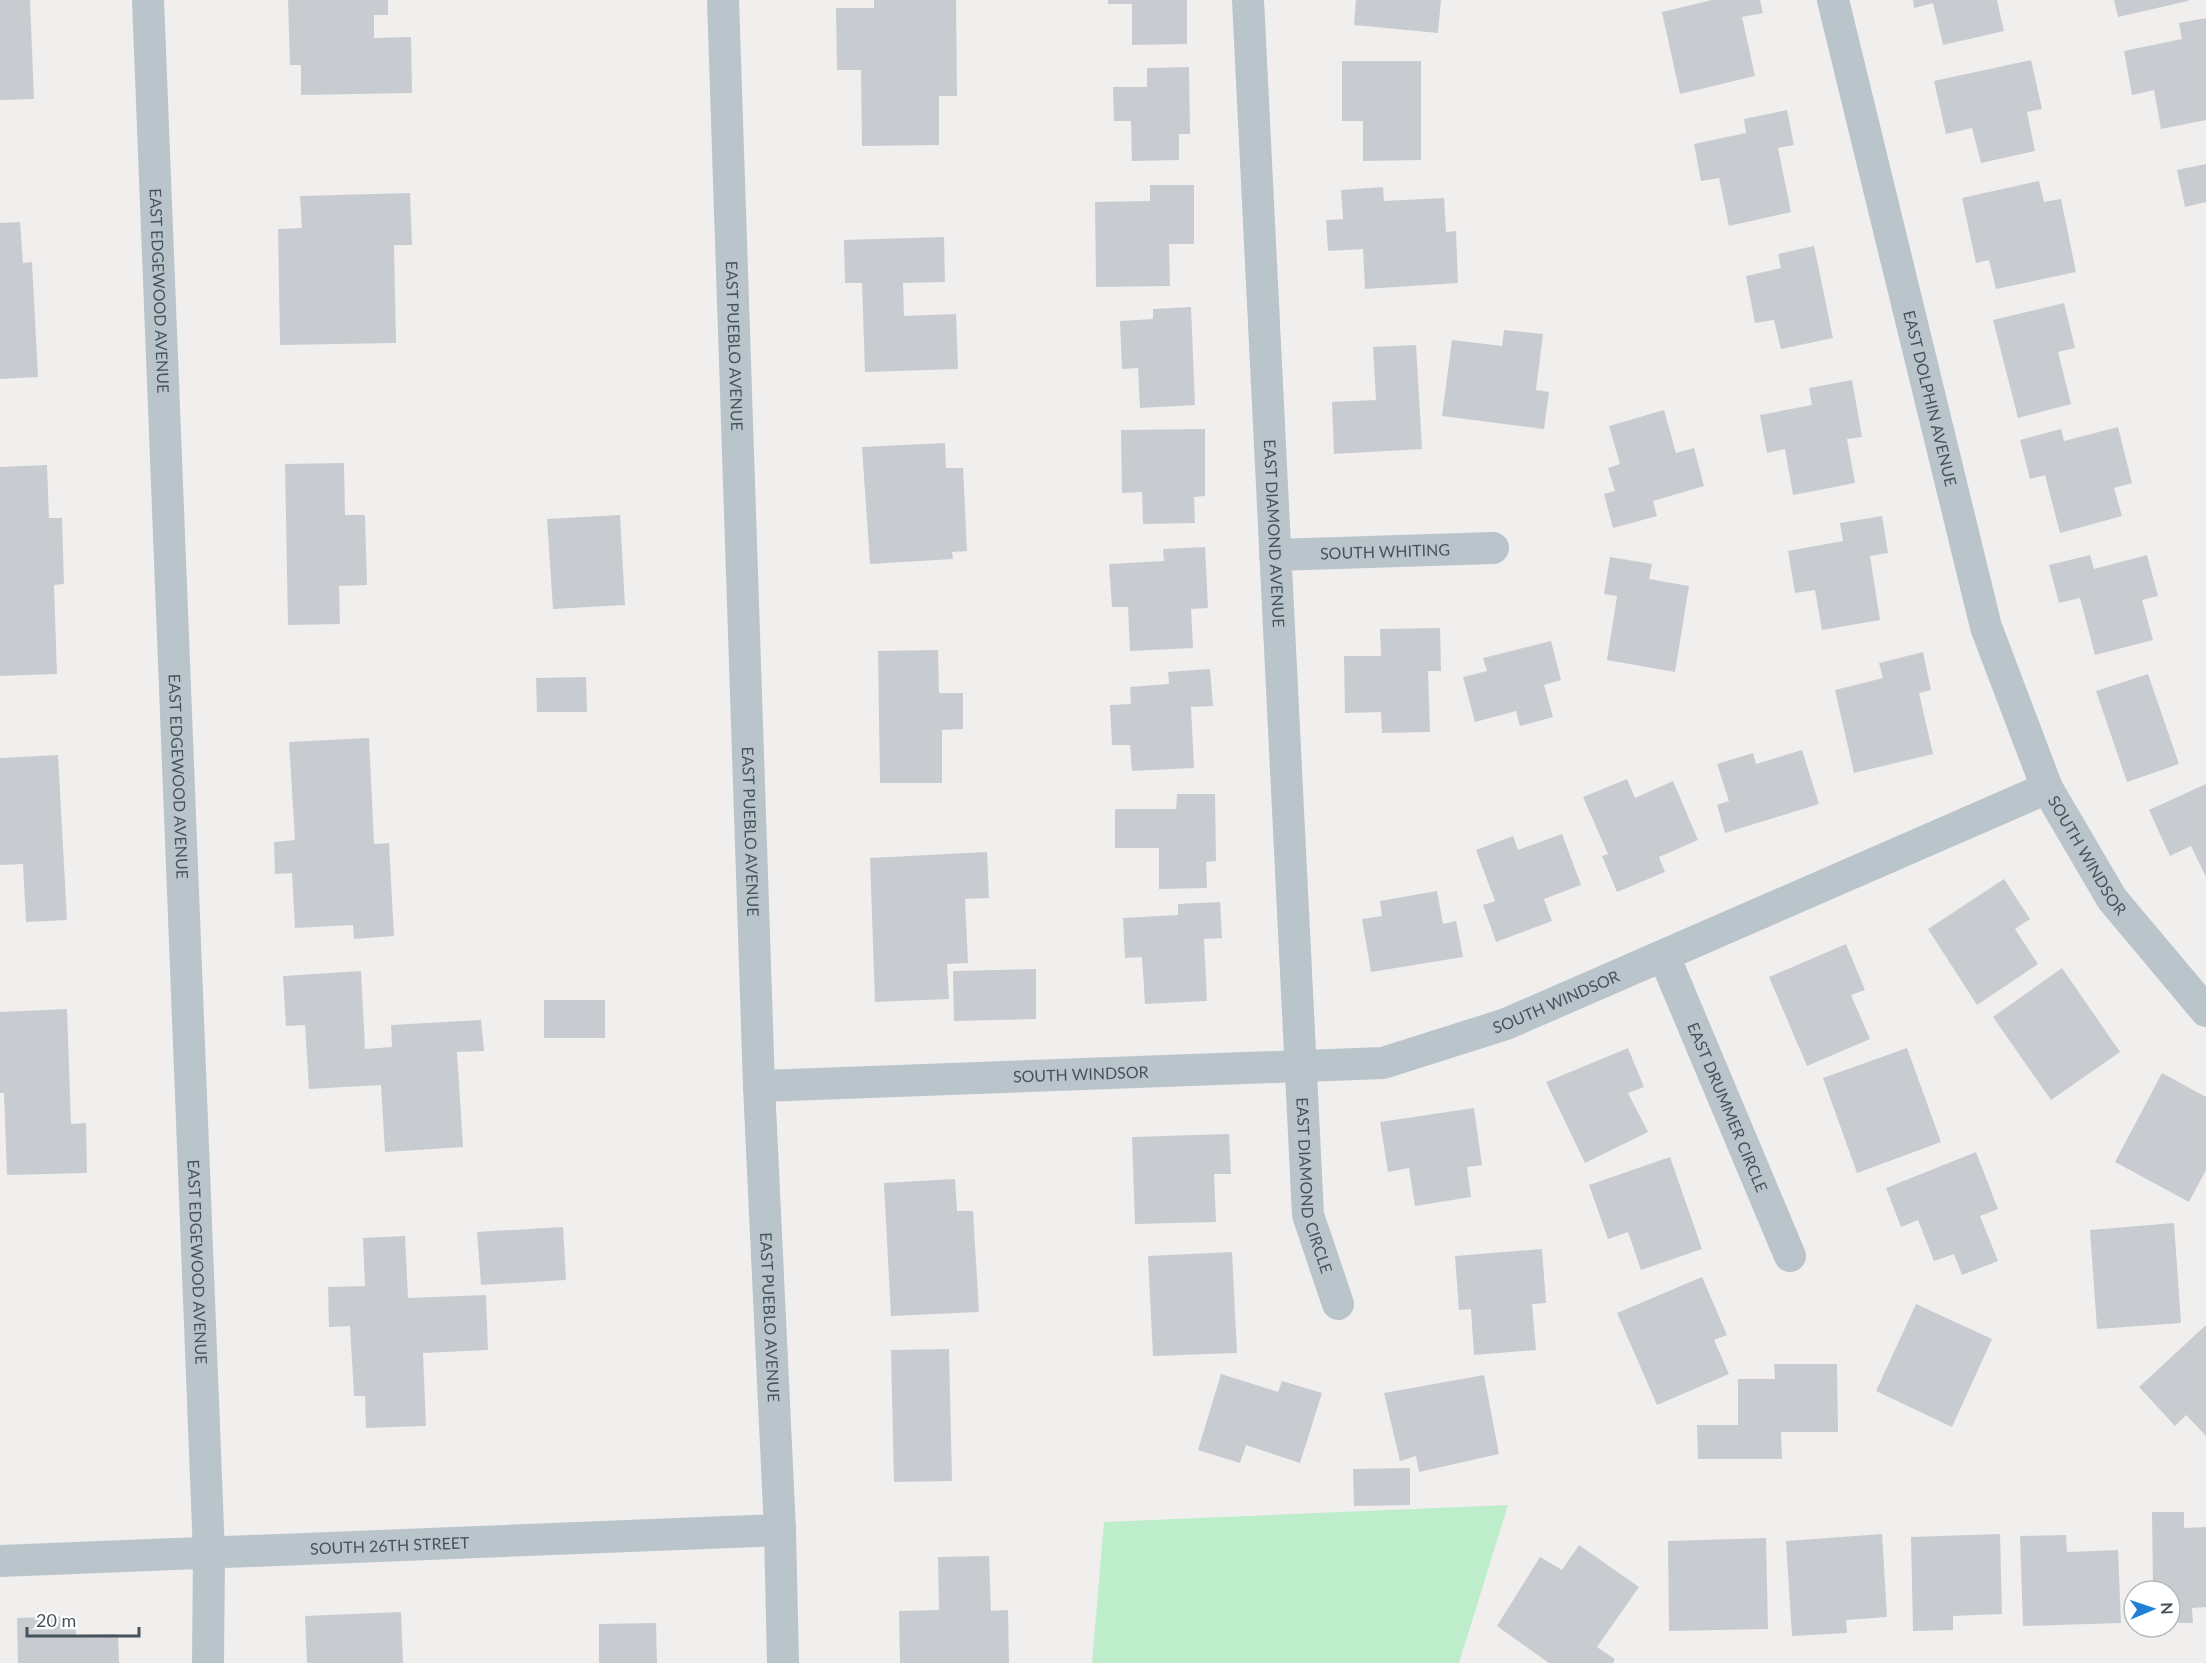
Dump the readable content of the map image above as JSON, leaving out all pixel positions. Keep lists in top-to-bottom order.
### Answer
{
  "streets": {
    "street": [
      "EAST EDGEWOOD AVENUE",
      "EAST PUEBLO AVENUE",
      "EAST DOLPHIN AVENUE",
      "EAST DIAMOND AVENUE",
      "SOUTH WHITING",
      "SOUTH WINDSOR",
      "EAST DRUMMER CIRCLE",
      "EAST DIAMOND CIRCLE",
      "SOUTH 26TH STREET"
    ]
  },
  "crossings": [
    ["EAST EDGEWOOD AVENUE", "SOUTH 26TH STREET"],
    ["EAST PUEBLO AVENUE", "SOUTH WINDSOR"],
    ["EAST PUEBLO AVENUE", "SOUTH 26TH STREET"],
    ["EAST DOLPHIN AVENUE", "SOUTH WINDSOR"],
    ["EAST DIAMOND AVENUE", "SOUTH WHITING"],
    ["EAST DIAMOND AVENUE", "SOUTH WINDSOR"],
    ["EAST DIAMOND AVENUE", "EAST DIAMOND CIRCLE"],
    ["SOUTH WINDSOR", "EAST DRUMMER CIRCLE"],
    ["SOUTH WINDSOR", "EAST DIAMOND CIRCLE"]
  ],
  "scale_bar": "20 m",
  "north": "right"
}
